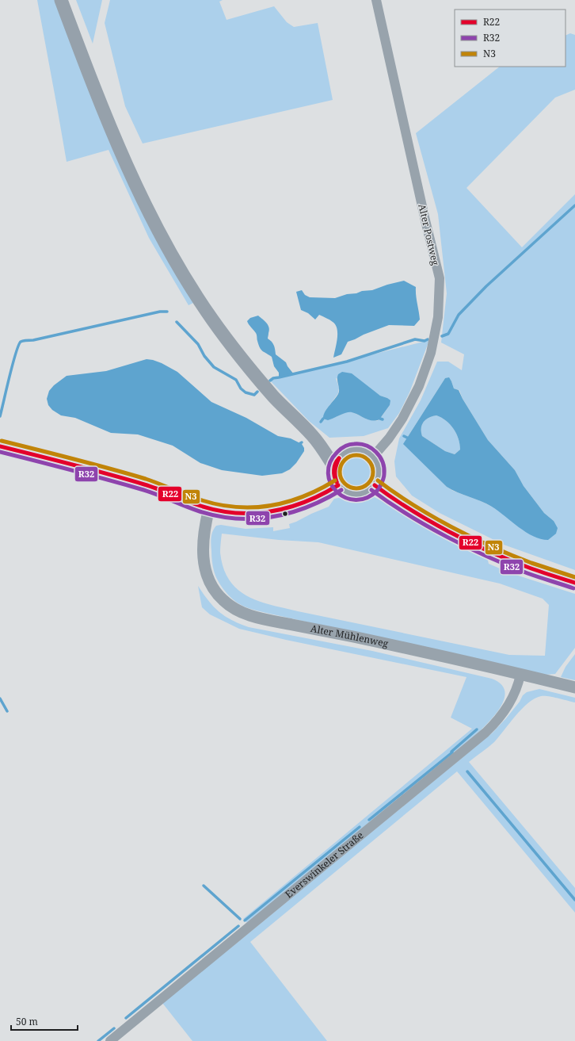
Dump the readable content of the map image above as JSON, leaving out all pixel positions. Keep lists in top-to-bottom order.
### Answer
{
  "streets": {
    "street": ["Alter Postweg", "Alter Mühlenweg", "Everswinkeler Straße"]
  },
  "crossings": [
    ["Alter Mühlenweg", "Everswinkeler Straße"]
  ],
  "lines": ["transit line N3", "transit line R32", "transit line R22"],
  "legend": ["R22", "R32", "N3"],
  "scale_bar": "50 m"
}
